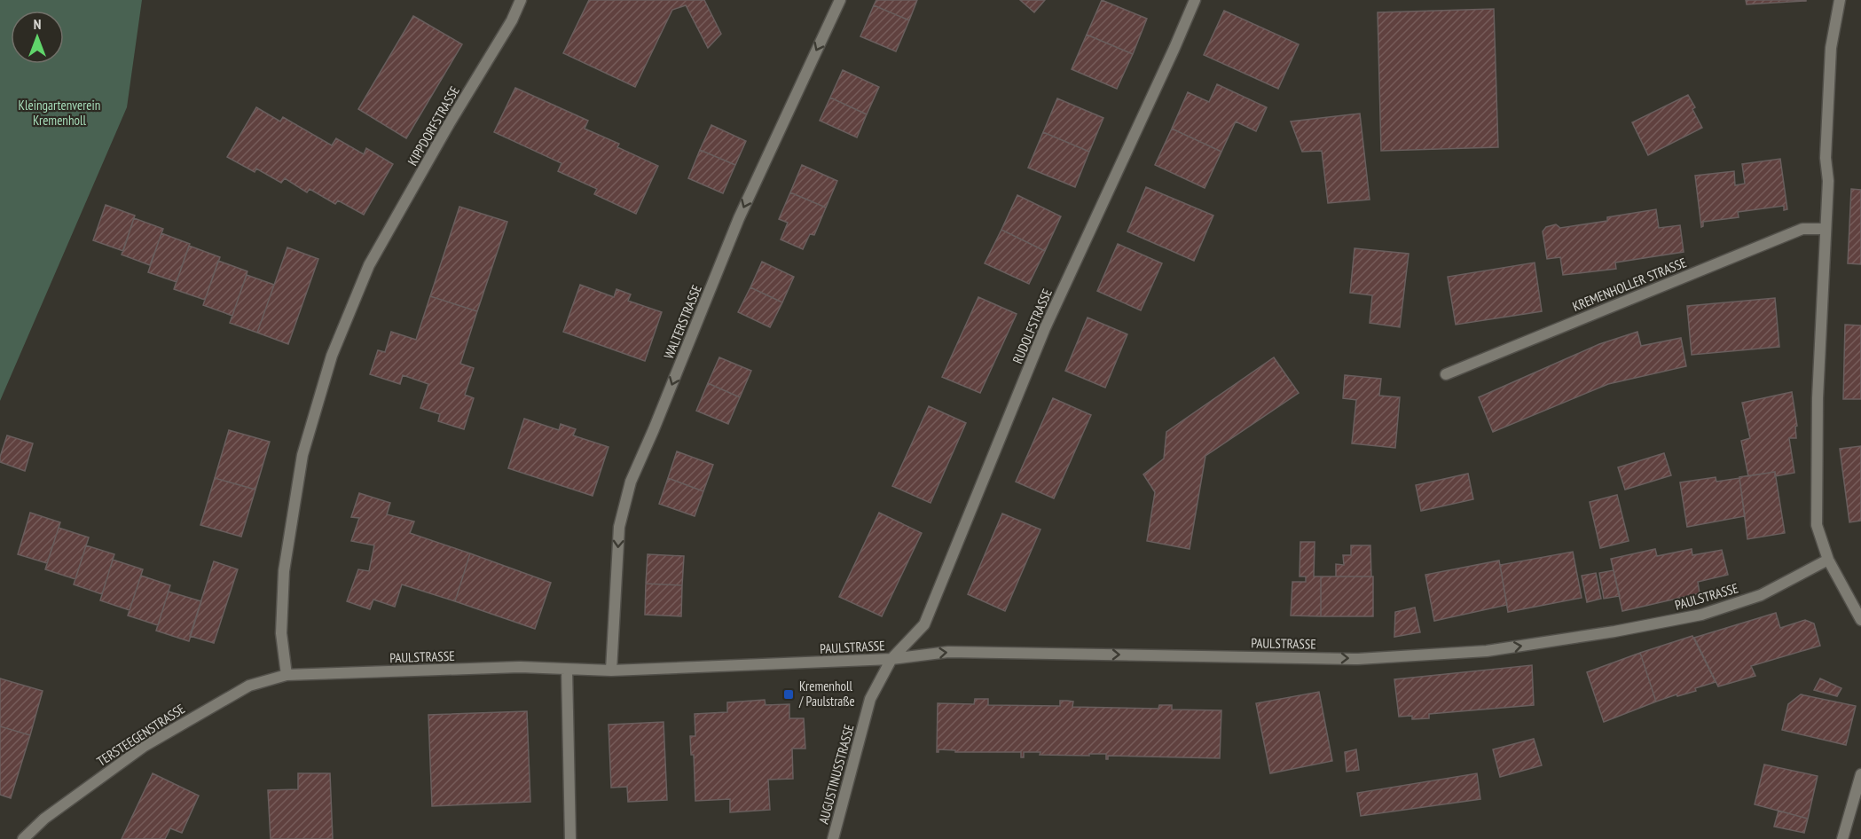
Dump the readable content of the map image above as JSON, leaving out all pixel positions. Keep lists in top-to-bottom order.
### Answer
{
  "streets": {
    "street": [
      "KIPPDORFSTRASSE",
      "KREMENHOLLER STRASSE",
      "WALTERSTRASSE",
      "RUDOLFSTRASSE",
      "PAULSTRASSE",
      "TERSTEEGENSTRASSE",
      "AUGUSTINUSSTRASSE"
    ]
  },
  "crossings": [
    ["KIPPDORFSTRASSE", "PAULSTRASSE"],
    ["KIPPDORFSTRASSE", "TERSTEEGENSTRASSE"],
    ["WALTERSTRASSE", "PAULSTRASSE"],
    ["RUDOLFSTRASSE", "PAULSTRASSE"],
    ["RUDOLFSTRASSE", "AUGUSTINUSSTRASSE"],
    ["PAULSTRASSE", "TERSTEEGENSTRASSE"],
    ["PAULSTRASSE", "AUGUSTINUSSTRASSE"]
  ],
  "one_way": ["WALTERSTRASSE", "PAULSTRASSE"],
  "parks": ["Kleingartenverein Kremenholl"],
  "places": {
    "transit": ["Kremenholl / Paulstraße"]
  },
  "north": "top"
}
